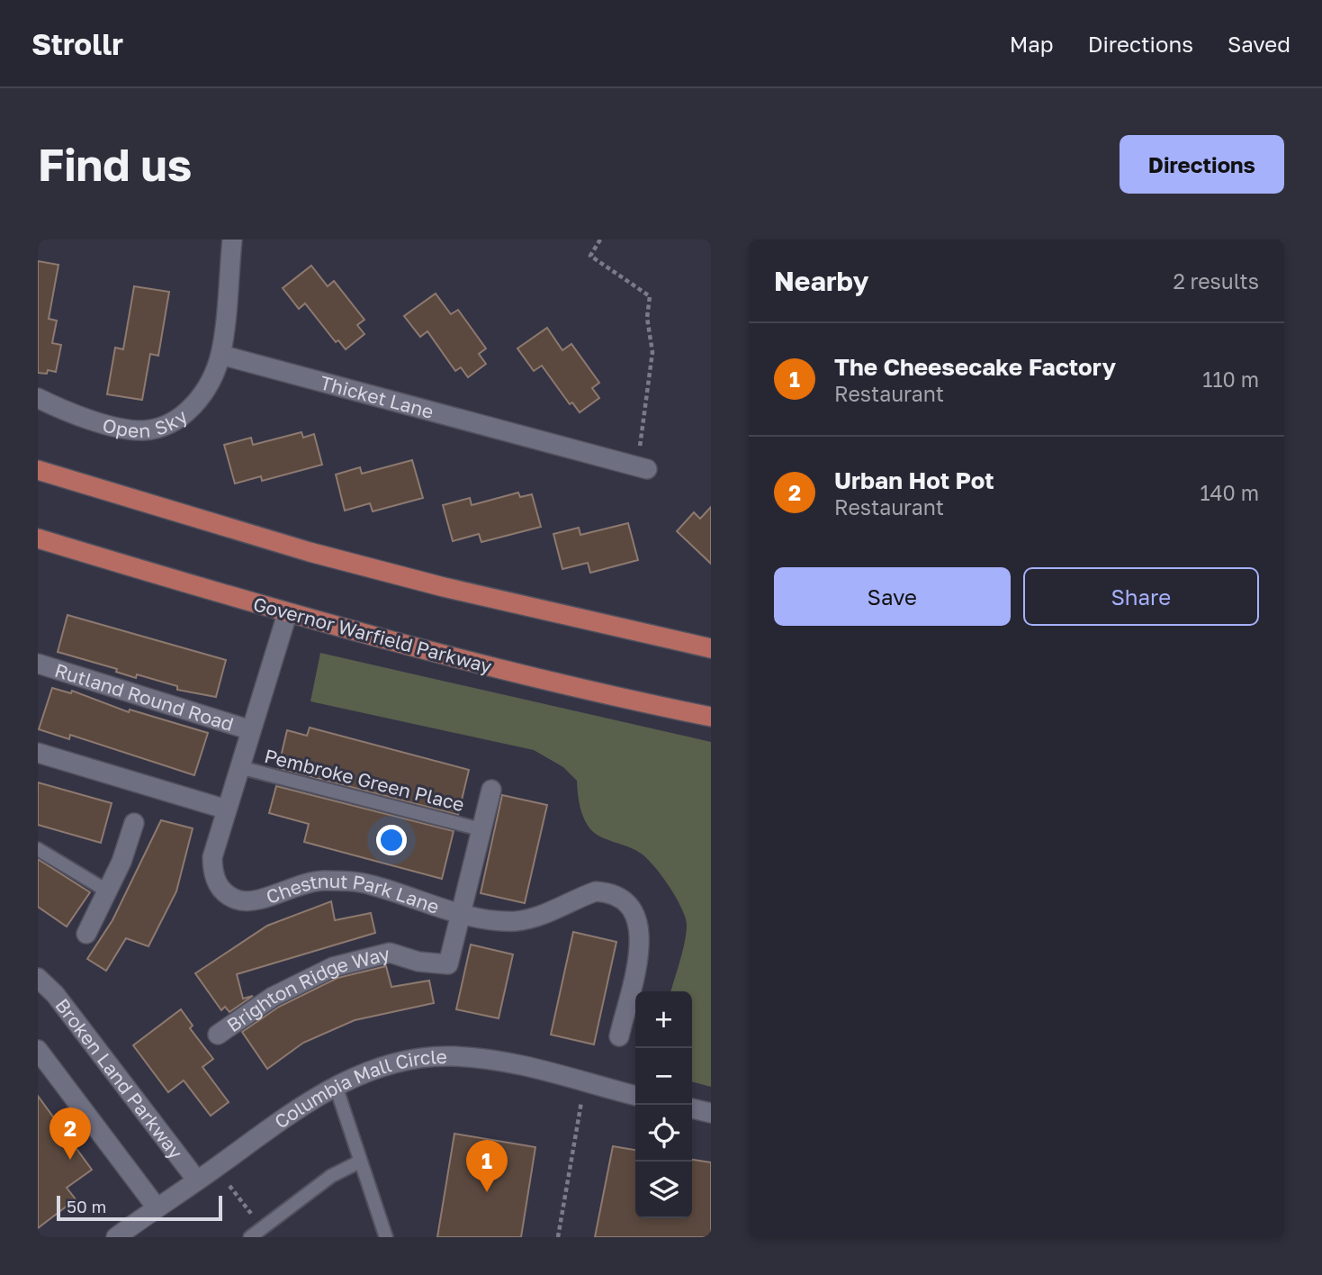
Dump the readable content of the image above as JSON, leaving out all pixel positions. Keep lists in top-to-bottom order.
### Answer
{
  "streets": {
    "main road": ["Governor Warfield Parkway"],
    "street": [
      "Thicket Lane",
      "Open Sky",
      "Rutland Round Road",
      "Chestnut Park Lane",
      "Brighton Ridge Way",
      "Broken Land Parkway",
      "Columbia Mall Circle"
    ],
    "lane": ["Pembroke Green Place"]
  },
  "crossings": [
    ["Thicket Lane", "Open Sky"],
    ["Governor Warfield Parkway", "Chestnut Park Lane"],
    ["Rutland Round Road", "Chestnut Park Lane"],
    ["Pembroke Green Place", "Chestnut Park Lane"],
    ["Pembroke Green Place", "Brighton Ridge Way"],
    ["Chestnut Park Lane", "Brighton Ridge Way"],
    ["Broken Land Parkway", "Columbia Mall Circle"]
  ],
  "scale_bar": "50 m",
  "page": {
    "header": "Strollr",
    "nav": ["Map", "Directions", "Saved"],
    "buttons": [
      "Directions",
      ["Save", "Share"]
    ],
    "title": "Find us",
    "heading": ["Nearby", "2 results"],
    "list": [
      {
        "mark": "1",
        "name": "The Cheesecake Factory",
        "note": "Restaurant",
        "value": "110 m"
      },
      {
        "mark": "2",
        "name": "Urban Hot Pot",
        "note": "Restaurant",
        "value": "140 m"
      }
    ],
    "map_buttons": ["+", "−"],
    "pins": ["2", "1"],
    "scale": "50 m"
  }
}
